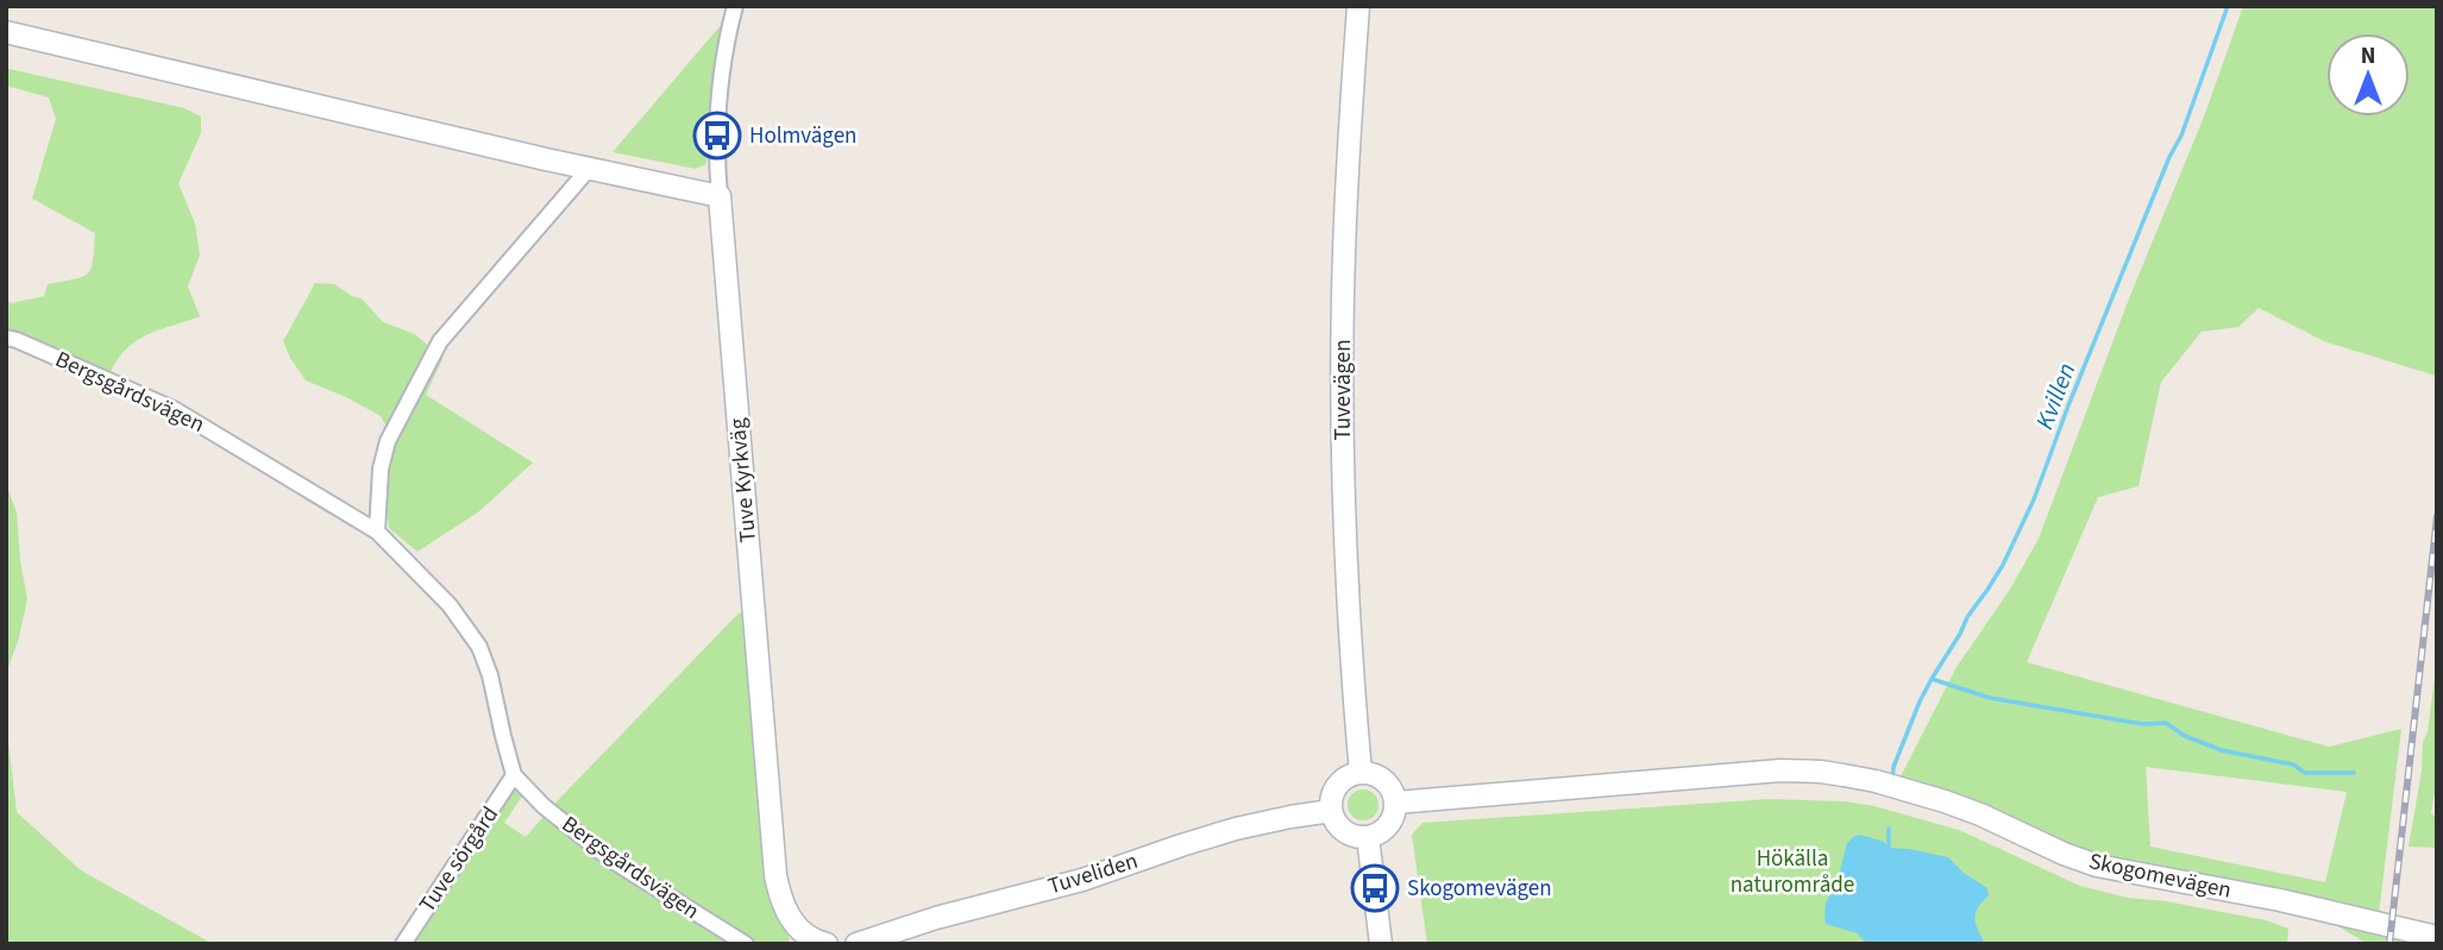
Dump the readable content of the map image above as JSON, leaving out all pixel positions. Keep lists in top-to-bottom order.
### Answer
{
  "streets": {
    "street": [
      "Tuvevägen",
      "Bergsgårdsvägen",
      "Tuve Kyrkväg",
      "Tuve sörgård",
      "Tuveliden",
      "Skogomevägen"
    ]
  },
  "crossings": [
    ["Tuvevägen", "Tuveliden"],
    ["Tuvevägen", "Skogomevägen"],
    ["Bergsgårdsvägen", "Tuve sörgård"],
    ["Tuveliden", "Skogomevägen"]
  ],
  "water": ["Kvillen"],
  "parks": ["Hökälla naturområde"],
  "places": {
    "bus stop": ["Holmvägen", "Skogomevägen"]
  },
  "north": "top"
}
